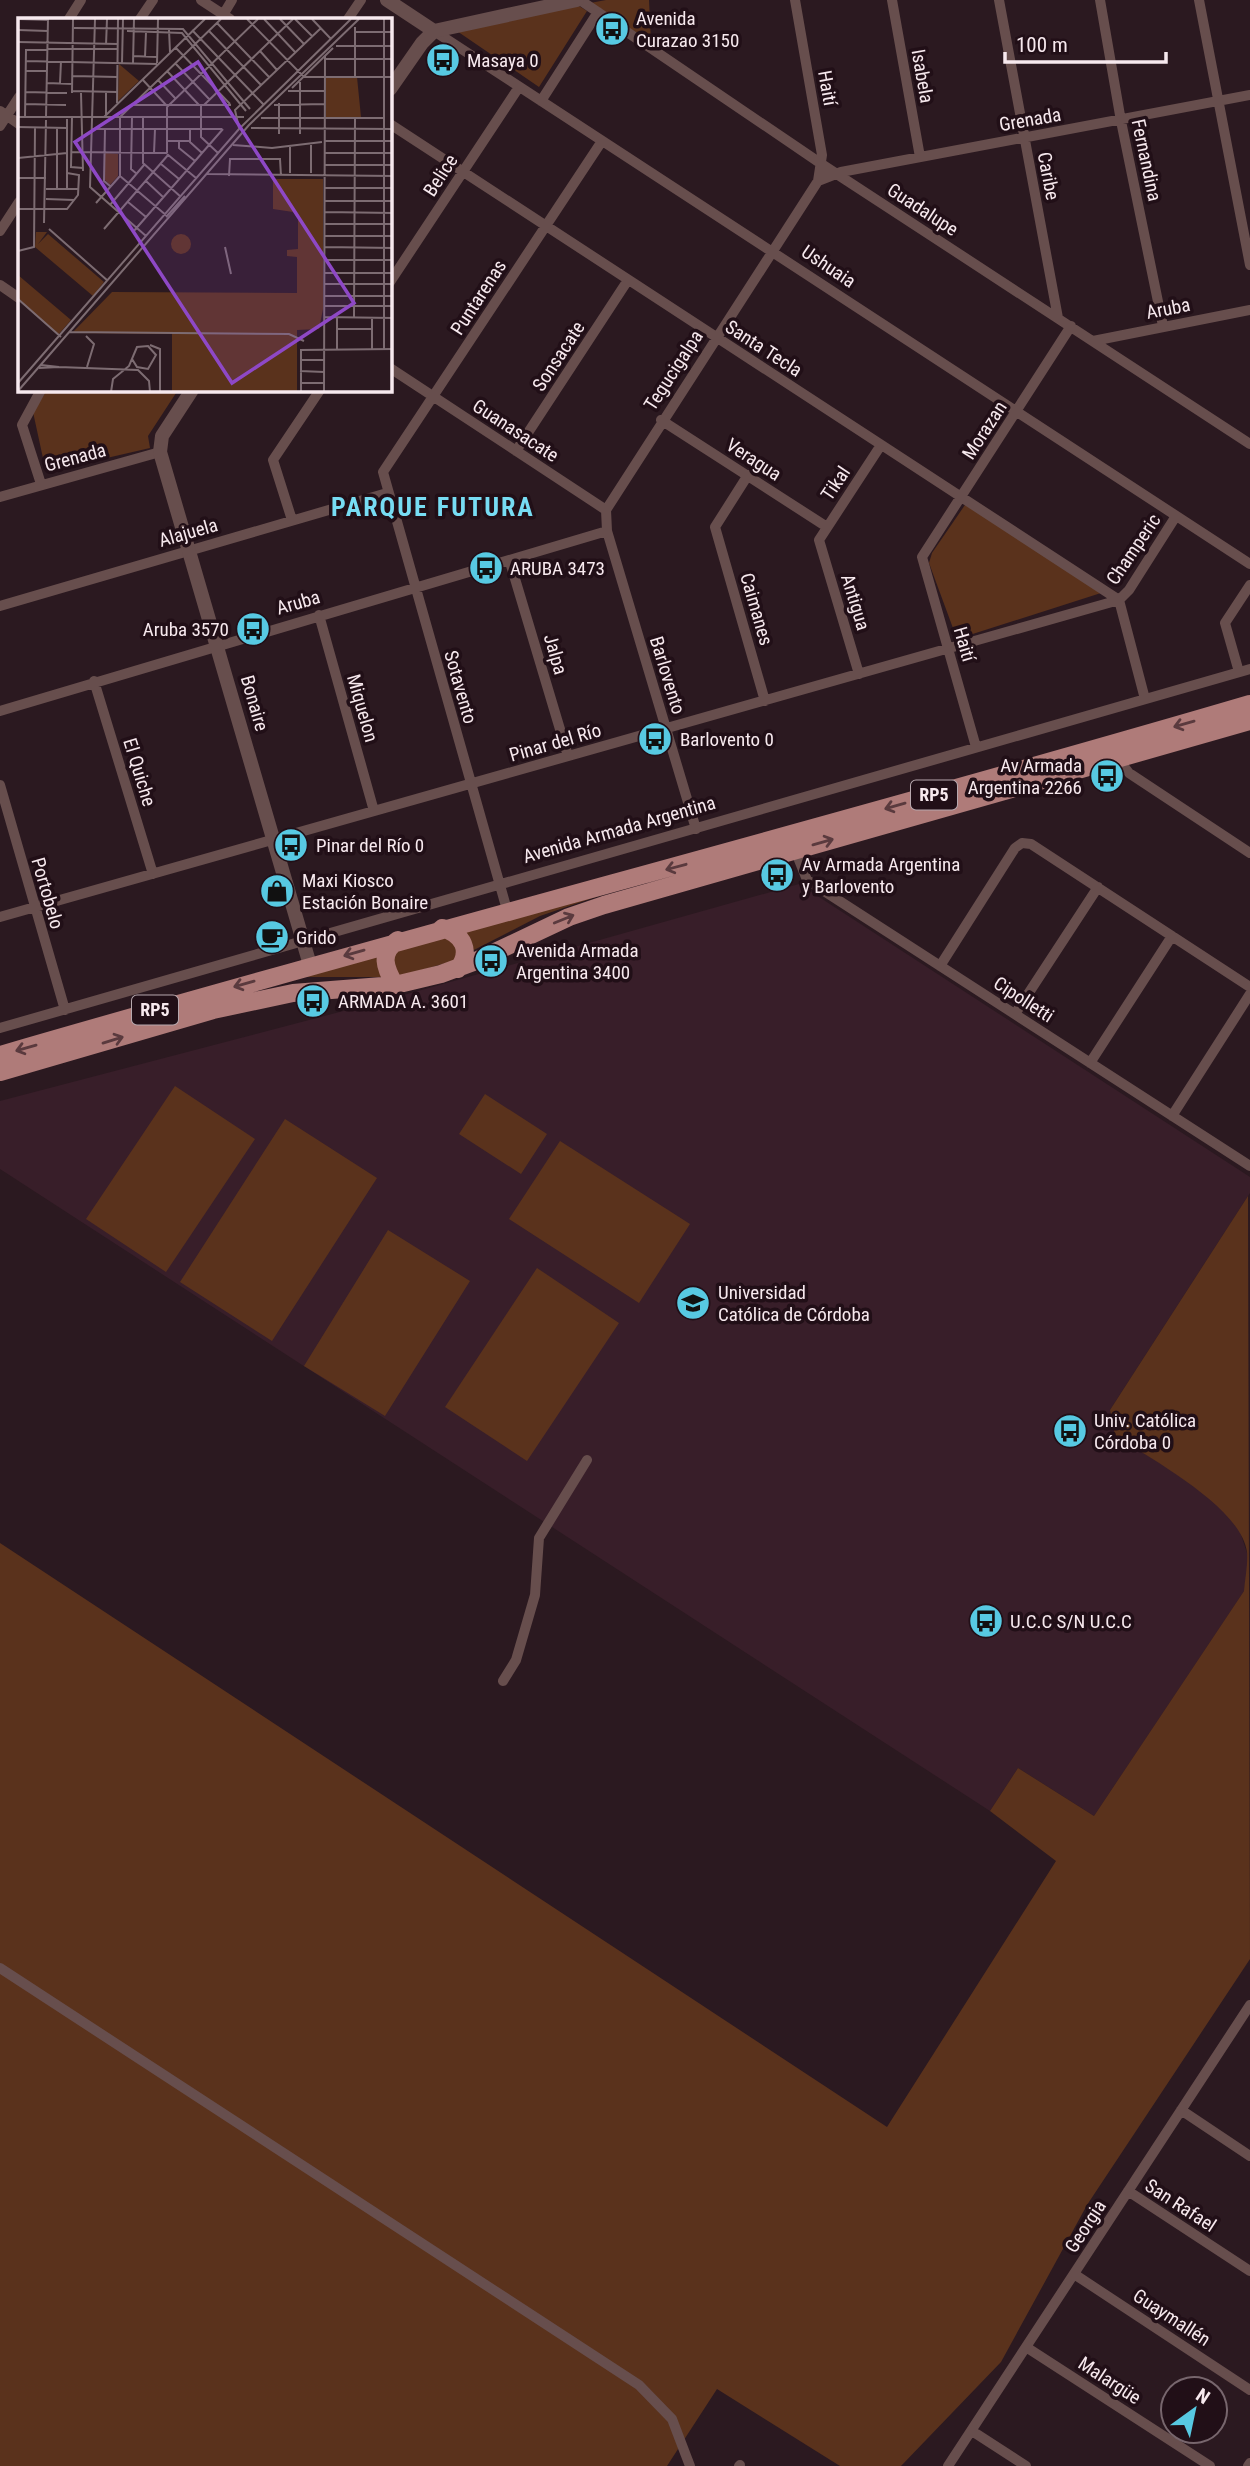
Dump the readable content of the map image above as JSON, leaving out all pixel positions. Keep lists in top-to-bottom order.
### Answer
{
  "streets": {
    "main road": ["RP5"],
    "street": [
      "Isabela",
      "Haití",
      "Grenada",
      "Fernandina",
      "Belice",
      "Caribe",
      "Guadalupe",
      "Ushuaia",
      "Puntarenas",
      "Aruba",
      "Santa Tecla",
      "Sonsacate",
      "Tegucigalpa",
      "Guanasacate",
      "Morazan",
      "Veragua",
      "Tikal",
      "Alajuela",
      "Champeric",
      "Antigua",
      "Caimanes",
      "Jalpa",
      "Barlovento",
      "Sotavento",
      "Bonaire",
      "Miquelon",
      "Pinar del Río",
      "El Quiche",
      "Avenida Armada Argentina",
      "Portobelo",
      "Cipolletti",
      "San Rafael",
      "Georgia",
      "Guaymallén",
      "Malargüe"
    ]
  },
  "crossings": [
    ["Isabela", "Grenada"],
    ["Haití", "Grenada"],
    ["Haití", "Guadalupe"],
    ["Haití", "Tegucigalpa"],
    ["Haití", "Morazan"],
    ["Haití", "Pinar del Río"],
    ["Haití", "Avenida Armada Argentina"],
    ["Grenada", "Fernandina"],
    ["Grenada", "Caribe"],
    ["Grenada", "Guadalupe"],
    ["Grenada", "Tegucigalpa"],
    ["Grenada", "Bonaire"],
    ["Fernandina", "Aruba"],
    ["Belice", "Ushuaia"],
    ["Belice", "Santa Tecla"],
    ["Caribe", "Guadalupe"],
    ["Guadalupe", "Aruba"],
    ["Guadalupe", "Morazan"],
    ["Ushuaia", "Puntarenas"],
    ["Ushuaia", "Tegucigalpa"],
    ["Ushuaia", "Morazan"],
    ["Ushuaia", "Champeric"],
    ["Puntarenas", "Santa Tecla"],
    ["Puntarenas", "Guanasacate"],
    ["Puntarenas", "Sotavento"],
    ["Aruba", "Jalpa"],
    ["Aruba", "Barlovento"],
    ["Aruba", "Sotavento"],
    ["Aruba", "Bonaire"],
    ["Aruba", "Miquelon"],
    ["Aruba", "El Quiche"],
    ["Santa Tecla", "Sonsacate"],
    ["Santa Tecla", "Tegucigalpa"],
    ["Santa Tecla", "Morazan"],
    ["Santa Tecla", "Tikal"],
    ["Santa Tecla", "Champeric"],
    ["Santa Tecla", "Pinar del Río"],
    ["Sonsacate", "Guanasacate"],
    ["Tegucigalpa", "Guanasacate"],
    ["Tegucigalpa", "Veragua"],
    ["Veragua", "Tikal"],
    ["Veragua", "Caimanes"],
    ["Tikal", "Antigua"],
    ["Alajuela", "Sotavento"],
    ["Alajuela", "Bonaire"],
    ["Champeric", "Pinar del Río"],
    ["Antigua", "Pinar del Río"],
    ["Caimanes", "Pinar del Río"],
    ["Jalpa", "Pinar del Río"],
    ["Barlovento", "Pinar del Río"],
    ["Barlovento", "Avenida Armada Argentina"],
    ["Sotavento", "Pinar del Río"],
    ["Sotavento", "RP5"],
    ["Sotavento", "Avenida Armada Argentina"],
    ["Bonaire", "Pinar del Río"],
    ["Bonaire", "RP5"],
    ["Bonaire", "Avenida Armada Argentina"],
    ["Miquelon", "Pinar del Río"],
    ["Pinar del Río", "El Quiche"],
    ["Pinar del Río", "Portobelo"],
    ["RP5", "Cipolletti"],
    ["Avenida Armada Argentina", "Portobelo"],
    ["San Rafael", "Georgia"],
    ["Georgia", "Guaymallén"],
    ["Georgia", "Malargüe"]
  ],
  "districts": ["PARQUE FUTURA"],
  "places": {
    "bus stop": [
      "Avenida Curazao 3150",
      "Masaya 0",
      "ARUBA 3473",
      "Aruba 3570",
      "Barlovento 0",
      "Av Armada Argentina 2266",
      "Pinar del Río 0",
      "Av Armada Argentina y Barlovento",
      "Avenida Armada Argentina 3400",
      "ARMADA A. 3601",
      "Univ. Católica Córdoba 0",
      "U.C.C S/N U.C.C"
    ],
    "shop": ["Maxi Kiosco Estación Bonaire"],
    "cafe": ["Grido"],
    "school or university": ["Universidad Católica de Córdoba"]
  },
  "scale_bar": "100 m",
  "north": "top right"
}
